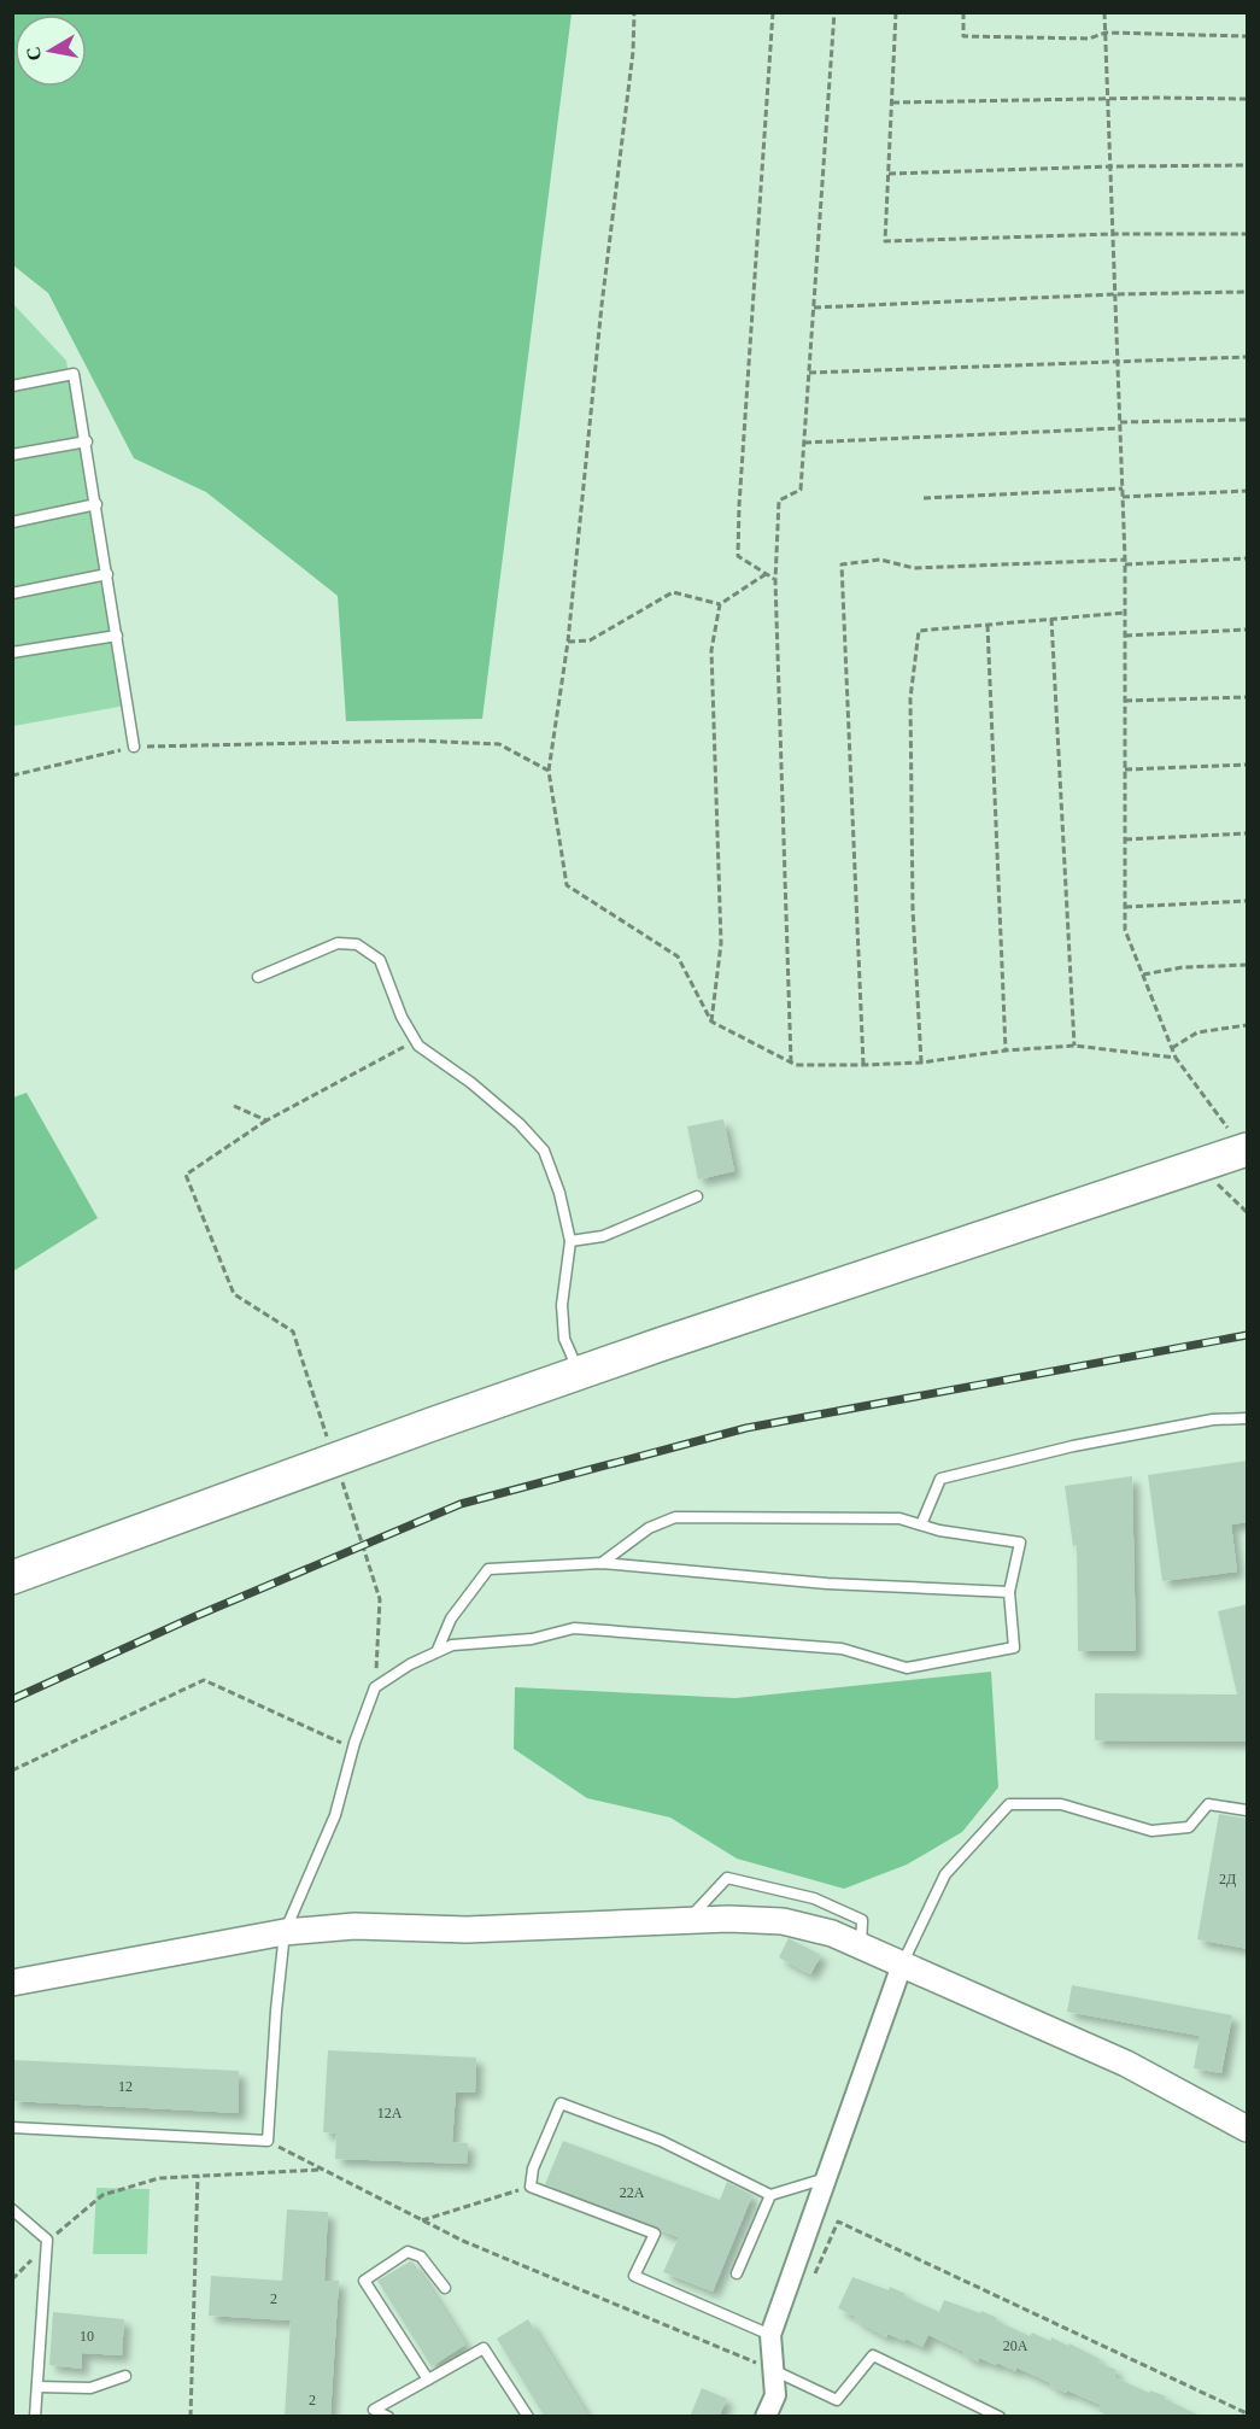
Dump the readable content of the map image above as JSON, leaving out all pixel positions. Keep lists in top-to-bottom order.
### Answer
{
  "house_numbers": [
    "2Д",
    "12",
    "12А",
    "22А",
    "2",
    "10",
    "20А",
    "2"
  ],
  "north": "left"
}
